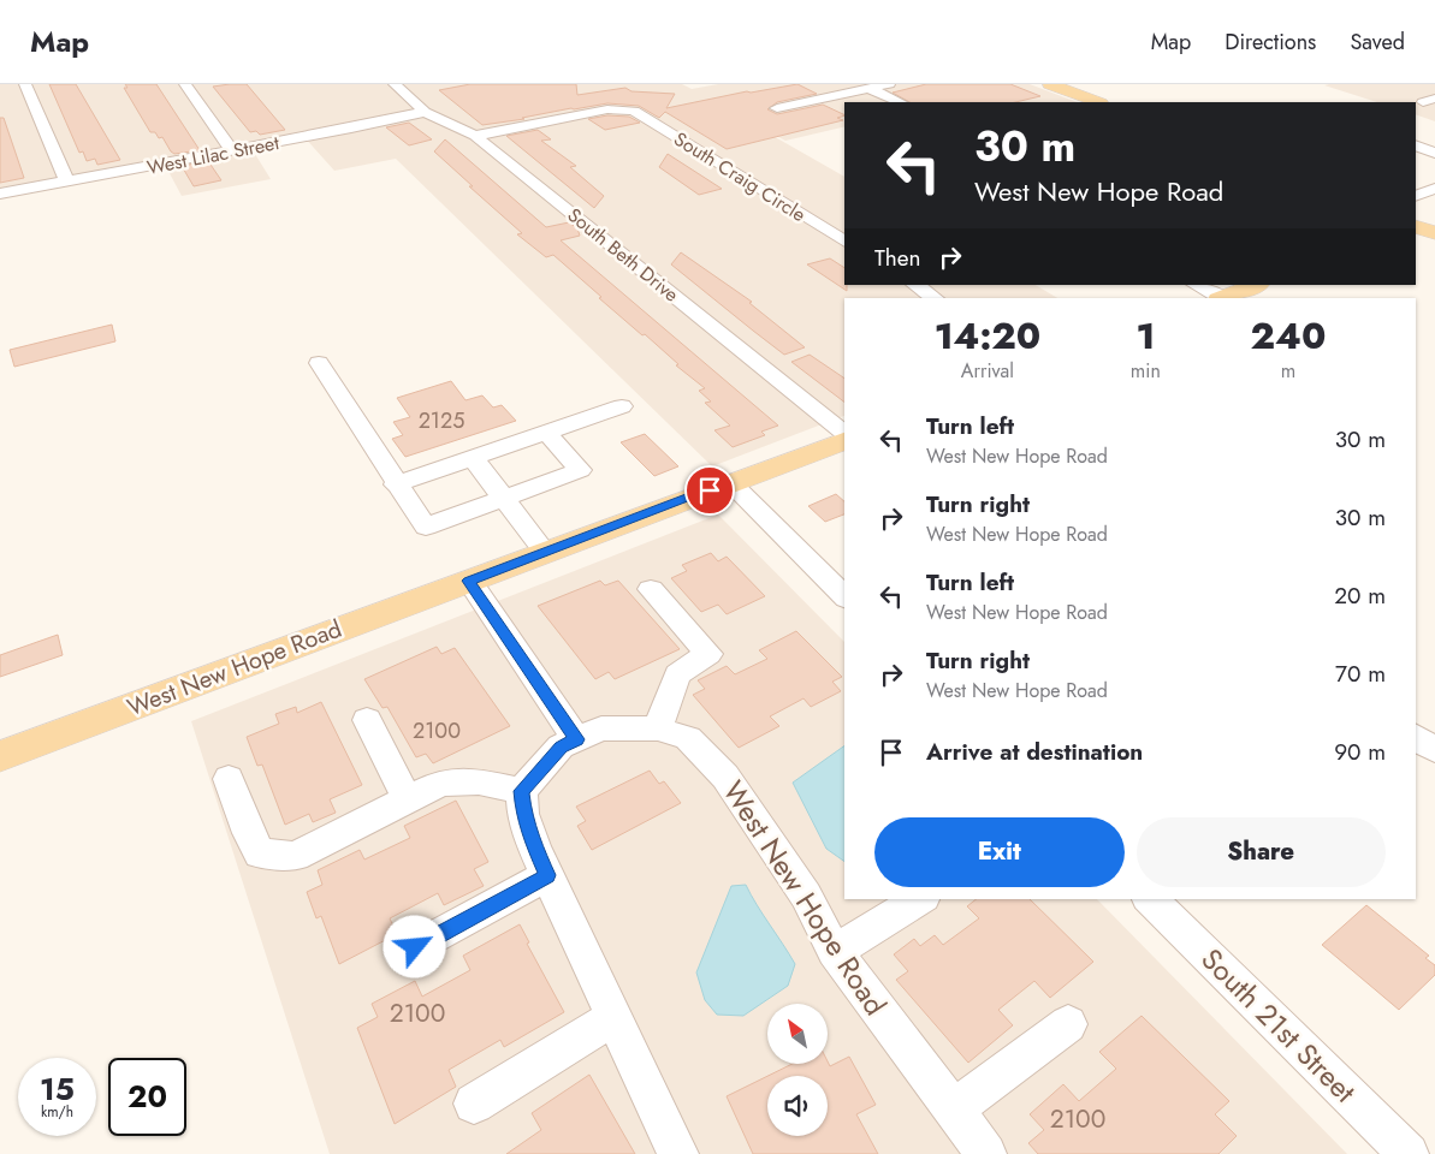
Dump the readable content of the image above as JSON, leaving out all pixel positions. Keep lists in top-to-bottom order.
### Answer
{
  "streets": {
    "main road": ["West New Hope Road"],
    "street": [
      "West Lilac Street",
      "South Craig Circle",
      "South Beth Drive",
      "South 21st Street"
    ]
  },
  "crossings": [
    ["West Lilac Street", "South Beth Drive"],
    ["South Craig Circle", "South Beth Drive"]
  ],
  "house_numbers": [
    "2125",
    "2100",
    "2100",
    "2100"
  ],
  "north": "top left",
  "page": {
    "header": "Map",
    "nav": ["Map", "Directions", "Saved"],
    "turn": ["30 m", "West New Hope Road"],
    "then": "Then",
    "eta": [
      "14:20",
      "Arrival",
      "1",
      "min",
      "240",
      "m"
    ],
    "list": [
      {
        "name": "Turn left",
        "note": "West New Hope Road",
        "value": "30 m"
      },
      {
        "name": "Turn right",
        "note": "West New Hope Road",
        "value": "30 m"
      },
      {
        "name": "Turn left",
        "note": "West New Hope Road",
        "value": "20 m"
      },
      {
        "name": "Turn right",
        "note": "West New Hope Road",
        "value": "70 m"
      },
      {
        "name": "Arrive at destination",
        "value": "90 m"
      }
    ],
    "buttons": ["Exit", "Share"],
    "speed": "15 km/h",
    "limit": "20"
  }
}
